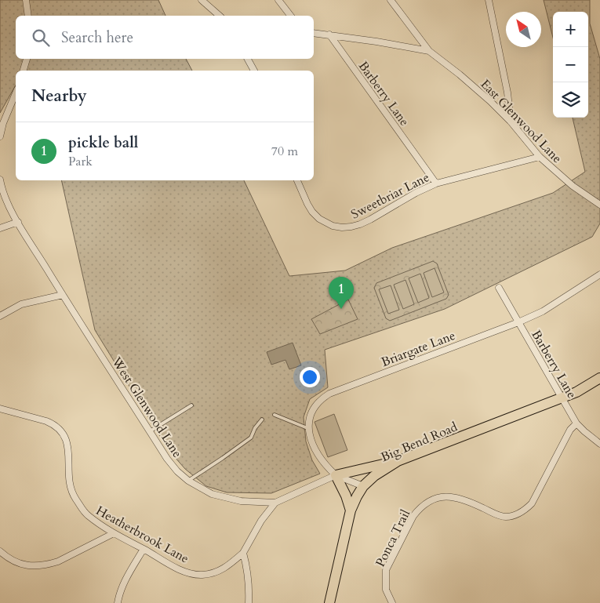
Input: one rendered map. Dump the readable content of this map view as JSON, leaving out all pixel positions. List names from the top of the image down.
{
  "streets": {
    "main road": ["Big Bend Road"],
    "street": [
      "Barberry Lane",
      "East Glenwood Lane",
      "Sweetbriar Lane",
      "Briargate Lane",
      "West Glenwood Lane",
      "Heatherbrook Lane",
      "Ponca Trail"
    ]
  },
  "crossings": [
    ["Barberry Lane", "East Glenwood Lane"],
    ["Barberry Lane", "Sweetbriar Lane"],
    ["Barberry Lane", "Briargate Lane"],
    ["Barberry Lane", "Big Bend Road"],
    ["Barberry Lane", "Ponca Trail"],
    ["East Glenwood Lane", "Sweetbriar Lane"]
  ],
  "north": "top left",
  "page": {
    "map_buttons": ["+", "−"],
    "search": "Search here",
    "heading": "Nearby",
    "list": [
      {
        "mark": "1",
        "name": "pickle ball",
        "note": "Park",
        "value": "70 m"
      }
    ],
    "pins": "1"
  }
}
